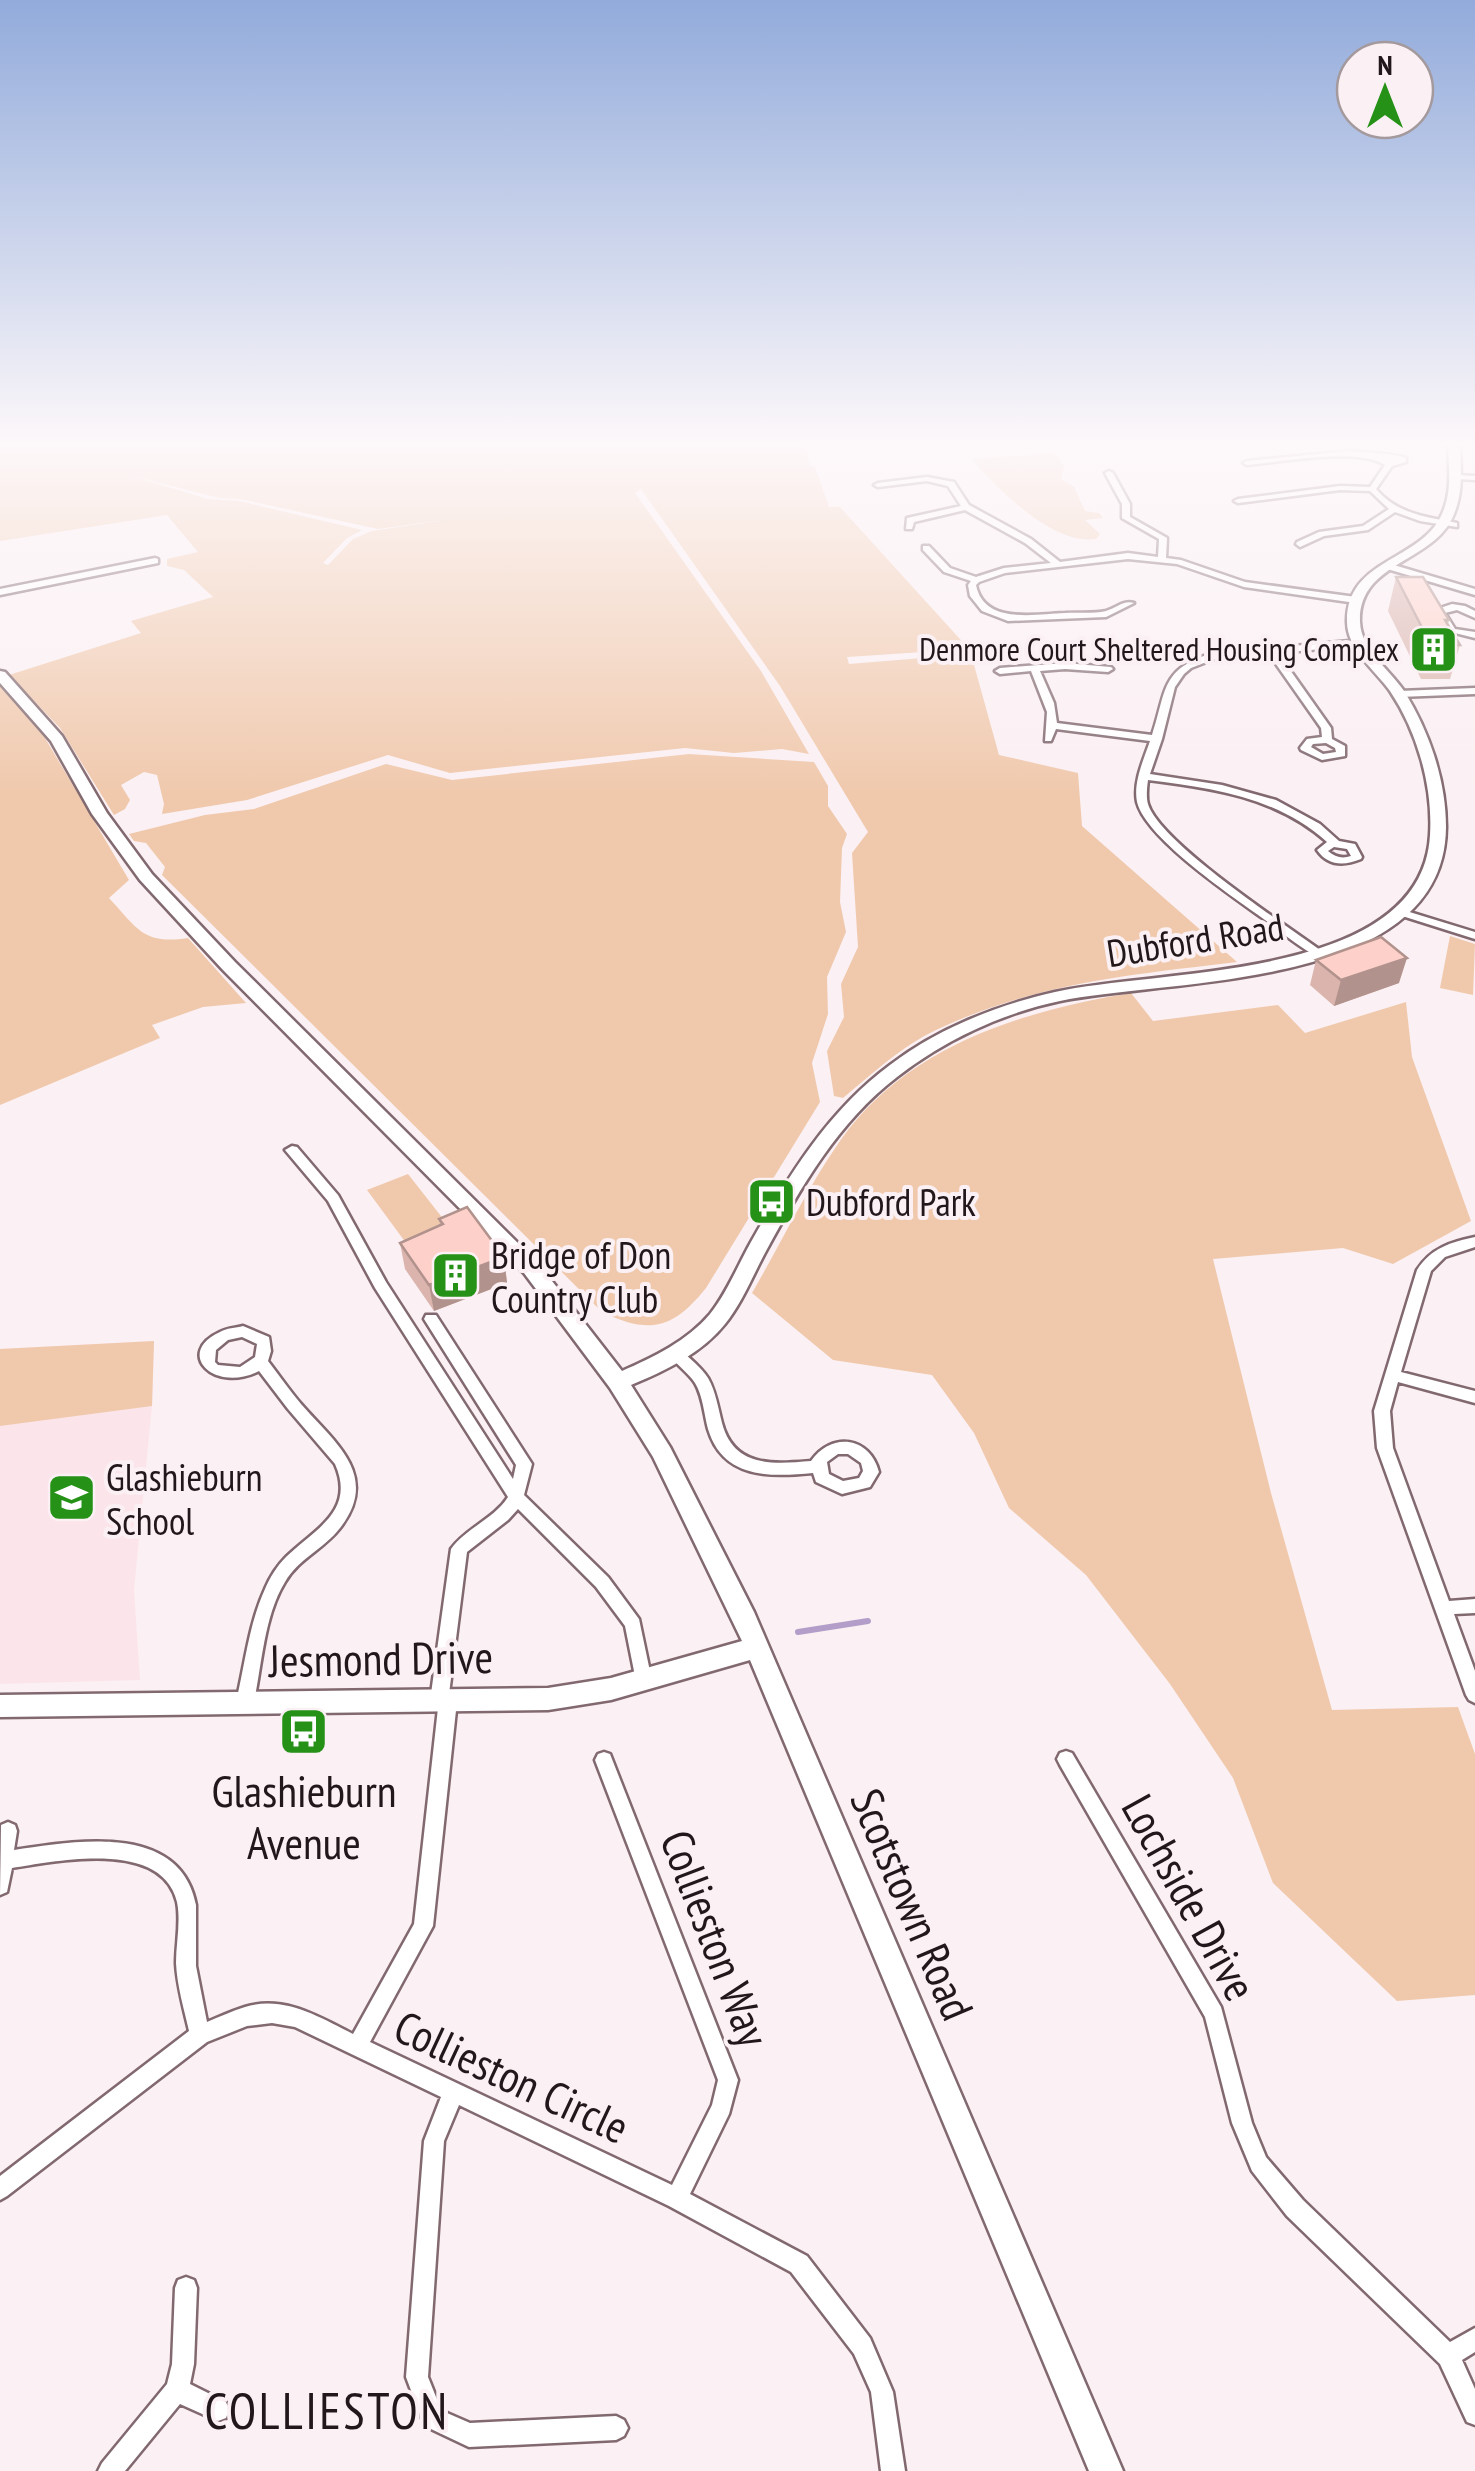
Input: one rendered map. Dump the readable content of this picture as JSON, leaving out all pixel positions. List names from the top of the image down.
{
  "streets": {
    "street": [
      "Dubford Road",
      "Jesmond Drive",
      "Lochside Drive",
      "Scotstown Road",
      "Collieston Way",
      "Collieston Circle"
    ]
  },
  "crossings": [
    ["Dubford Road", "Scotstown Road"],
    ["Jesmond Drive", "Scotstown Road"],
    ["Collieston Way", "Collieston Circle"]
  ],
  "districts": ["COLLIESTON"],
  "places": {
    "building": ["Denmore Court Sheltered Housing Complex", "Bridge of Don Country Club"],
    "bus stop": ["Dubford Park", "Glashieburn Avenue"],
    "school or university": ["Glashieburn School"]
  },
  "north": "top"
}
